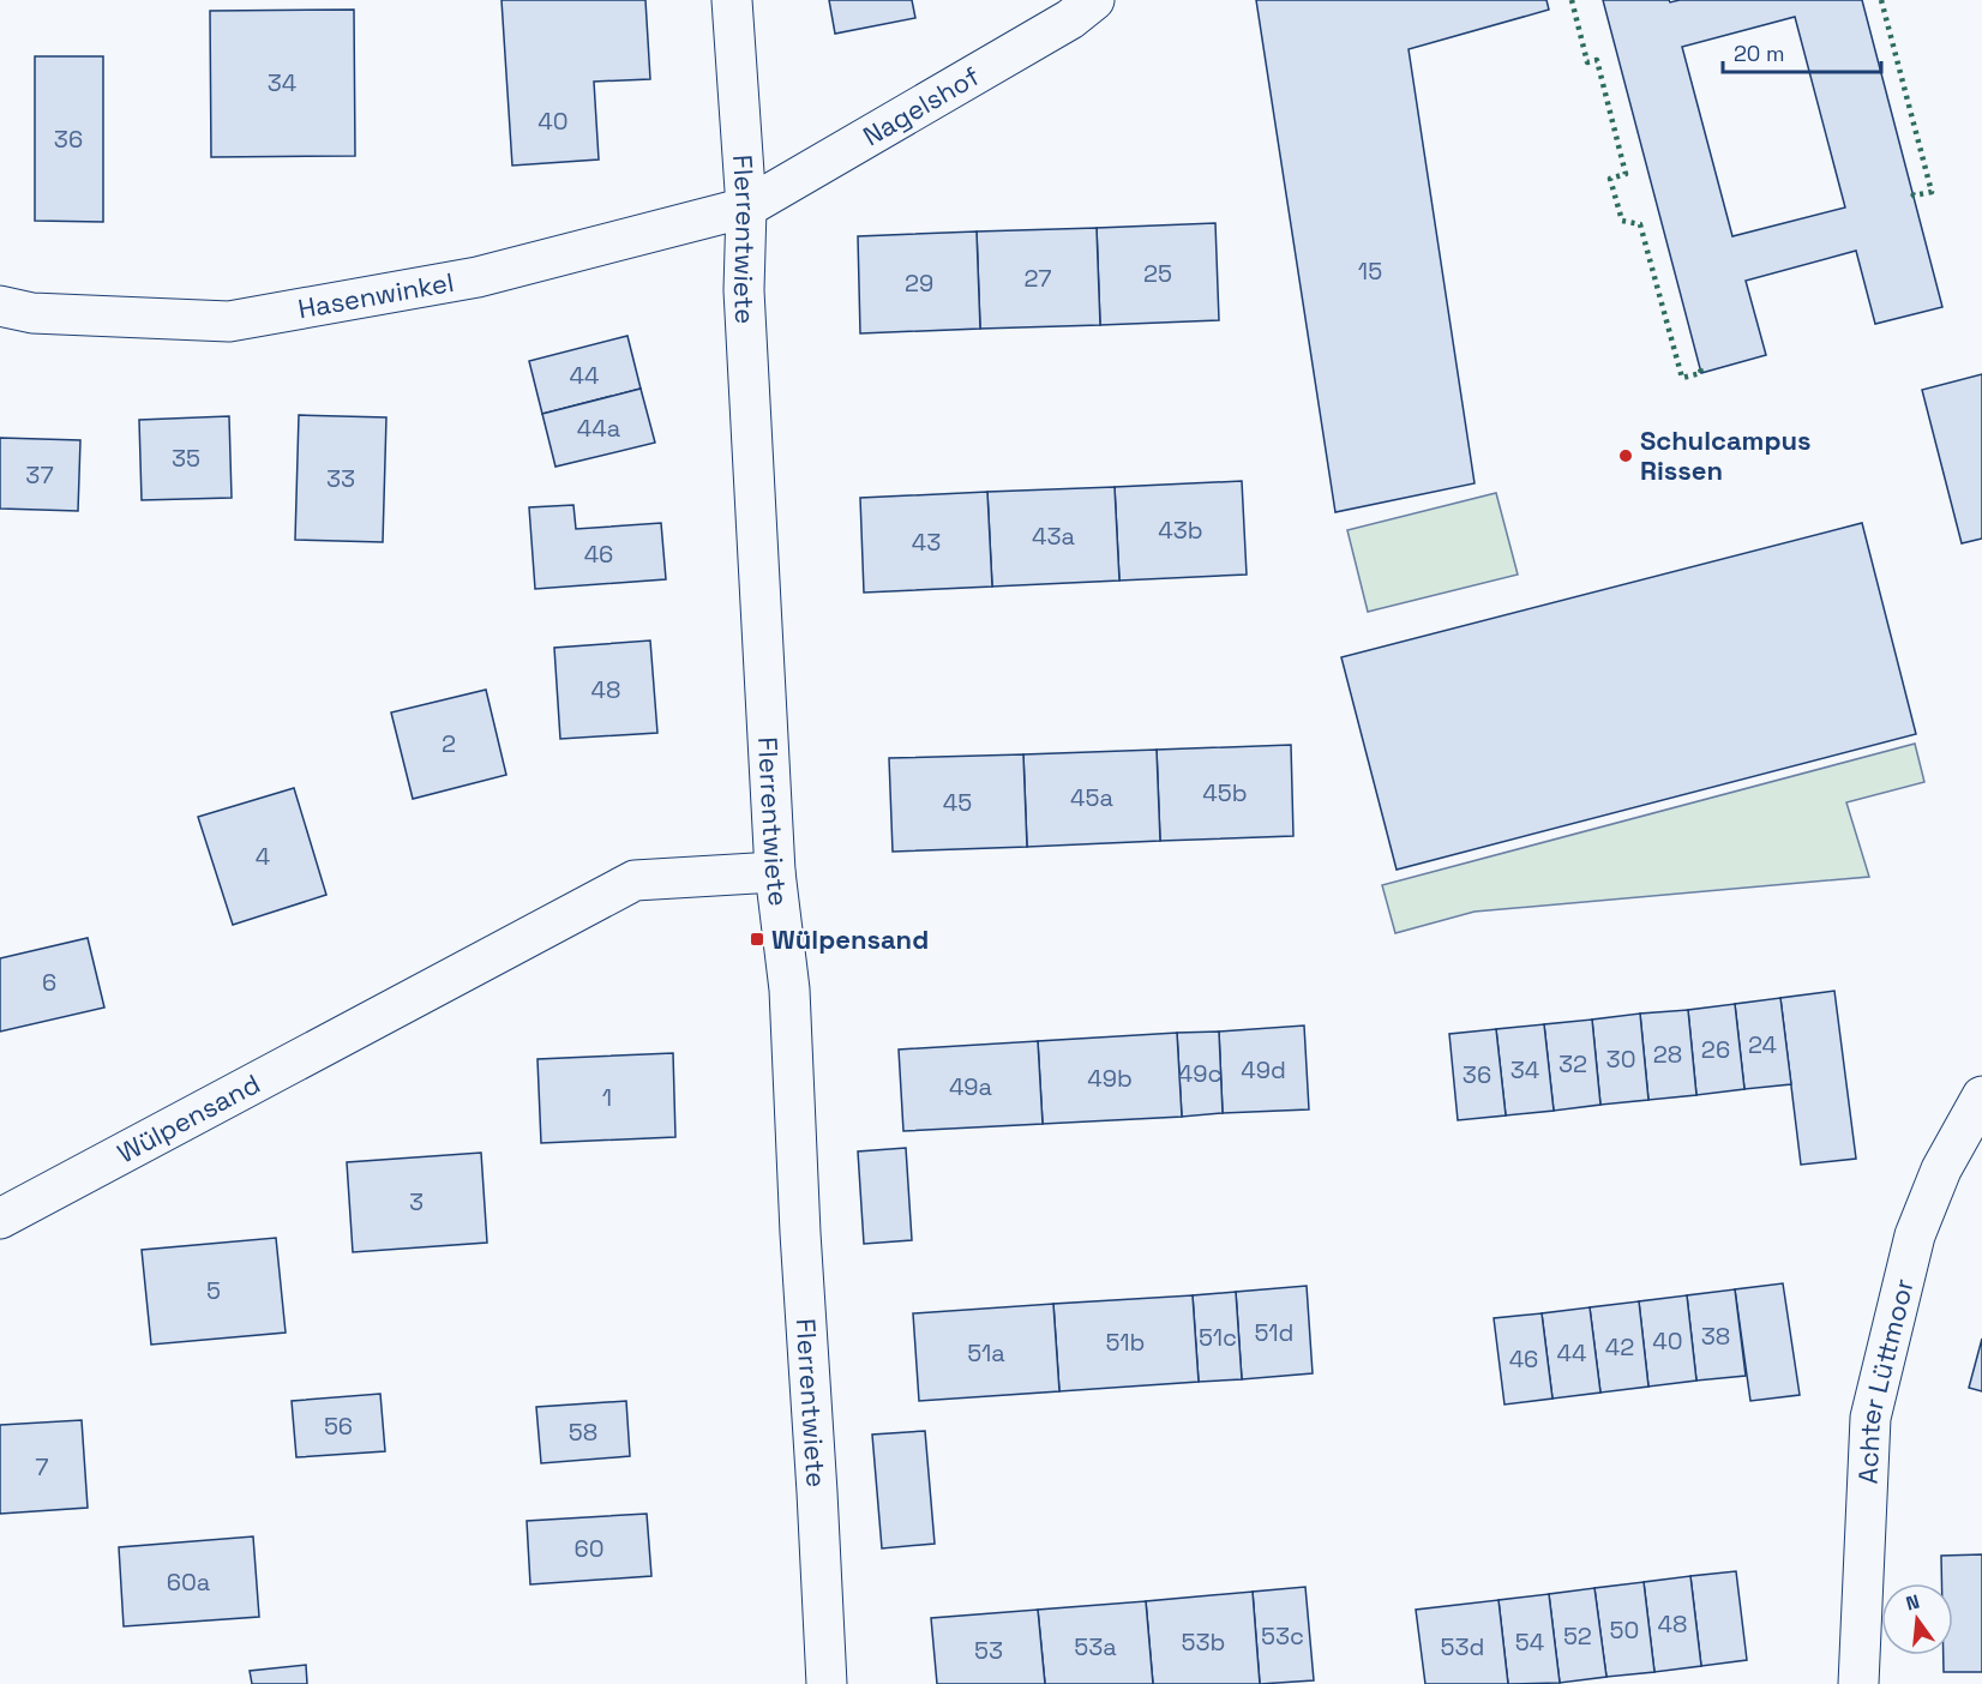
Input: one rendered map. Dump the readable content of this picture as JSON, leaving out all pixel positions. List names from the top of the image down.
{
  "streets": {
    "street": [
      "Nagelshof",
      "Flerrentwiete",
      "Hasenwinkel",
      "Wülpensand",
      "Achter Lüttmoor"
    ]
  },
  "crossings": [
    ["Nagelshof", "Flerrentwiete"],
    ["Nagelshof", "Hasenwinkel"],
    ["Flerrentwiete", "Hasenwinkel"],
    ["Flerrentwiete", "Wülpensand"]
  ],
  "places": {
    "other": ["Schulcampus Rissen"],
    "transit": ["Wülpensand"]
  },
  "house_numbers": [
    "34",
    "40",
    "36",
    "15",
    "25",
    "27",
    "29",
    "44",
    "44a",
    "35",
    "37",
    "33",
    "43b",
    "43a",
    "43",
    "46",
    "48",
    "2",
    "45b",
    "45a",
    "45",
    "4",
    "6",
    "24",
    "26",
    "28",
    "30",
    "32",
    "49d",
    "34",
    "49c",
    "36",
    "49b",
    "49a",
    "1",
    "3",
    "5",
    "51d",
    "38",
    "51c",
    "40",
    "51b",
    "42",
    "51a",
    "44",
    "46",
    "56",
    "58",
    "7",
    "60",
    "60a",
    "48",
    "50",
    "53c",
    "52",
    "53b",
    "54",
    "53a",
    "53d",
    "53"
  ],
  "scale_bar": "20 m",
  "north": "top"
}
